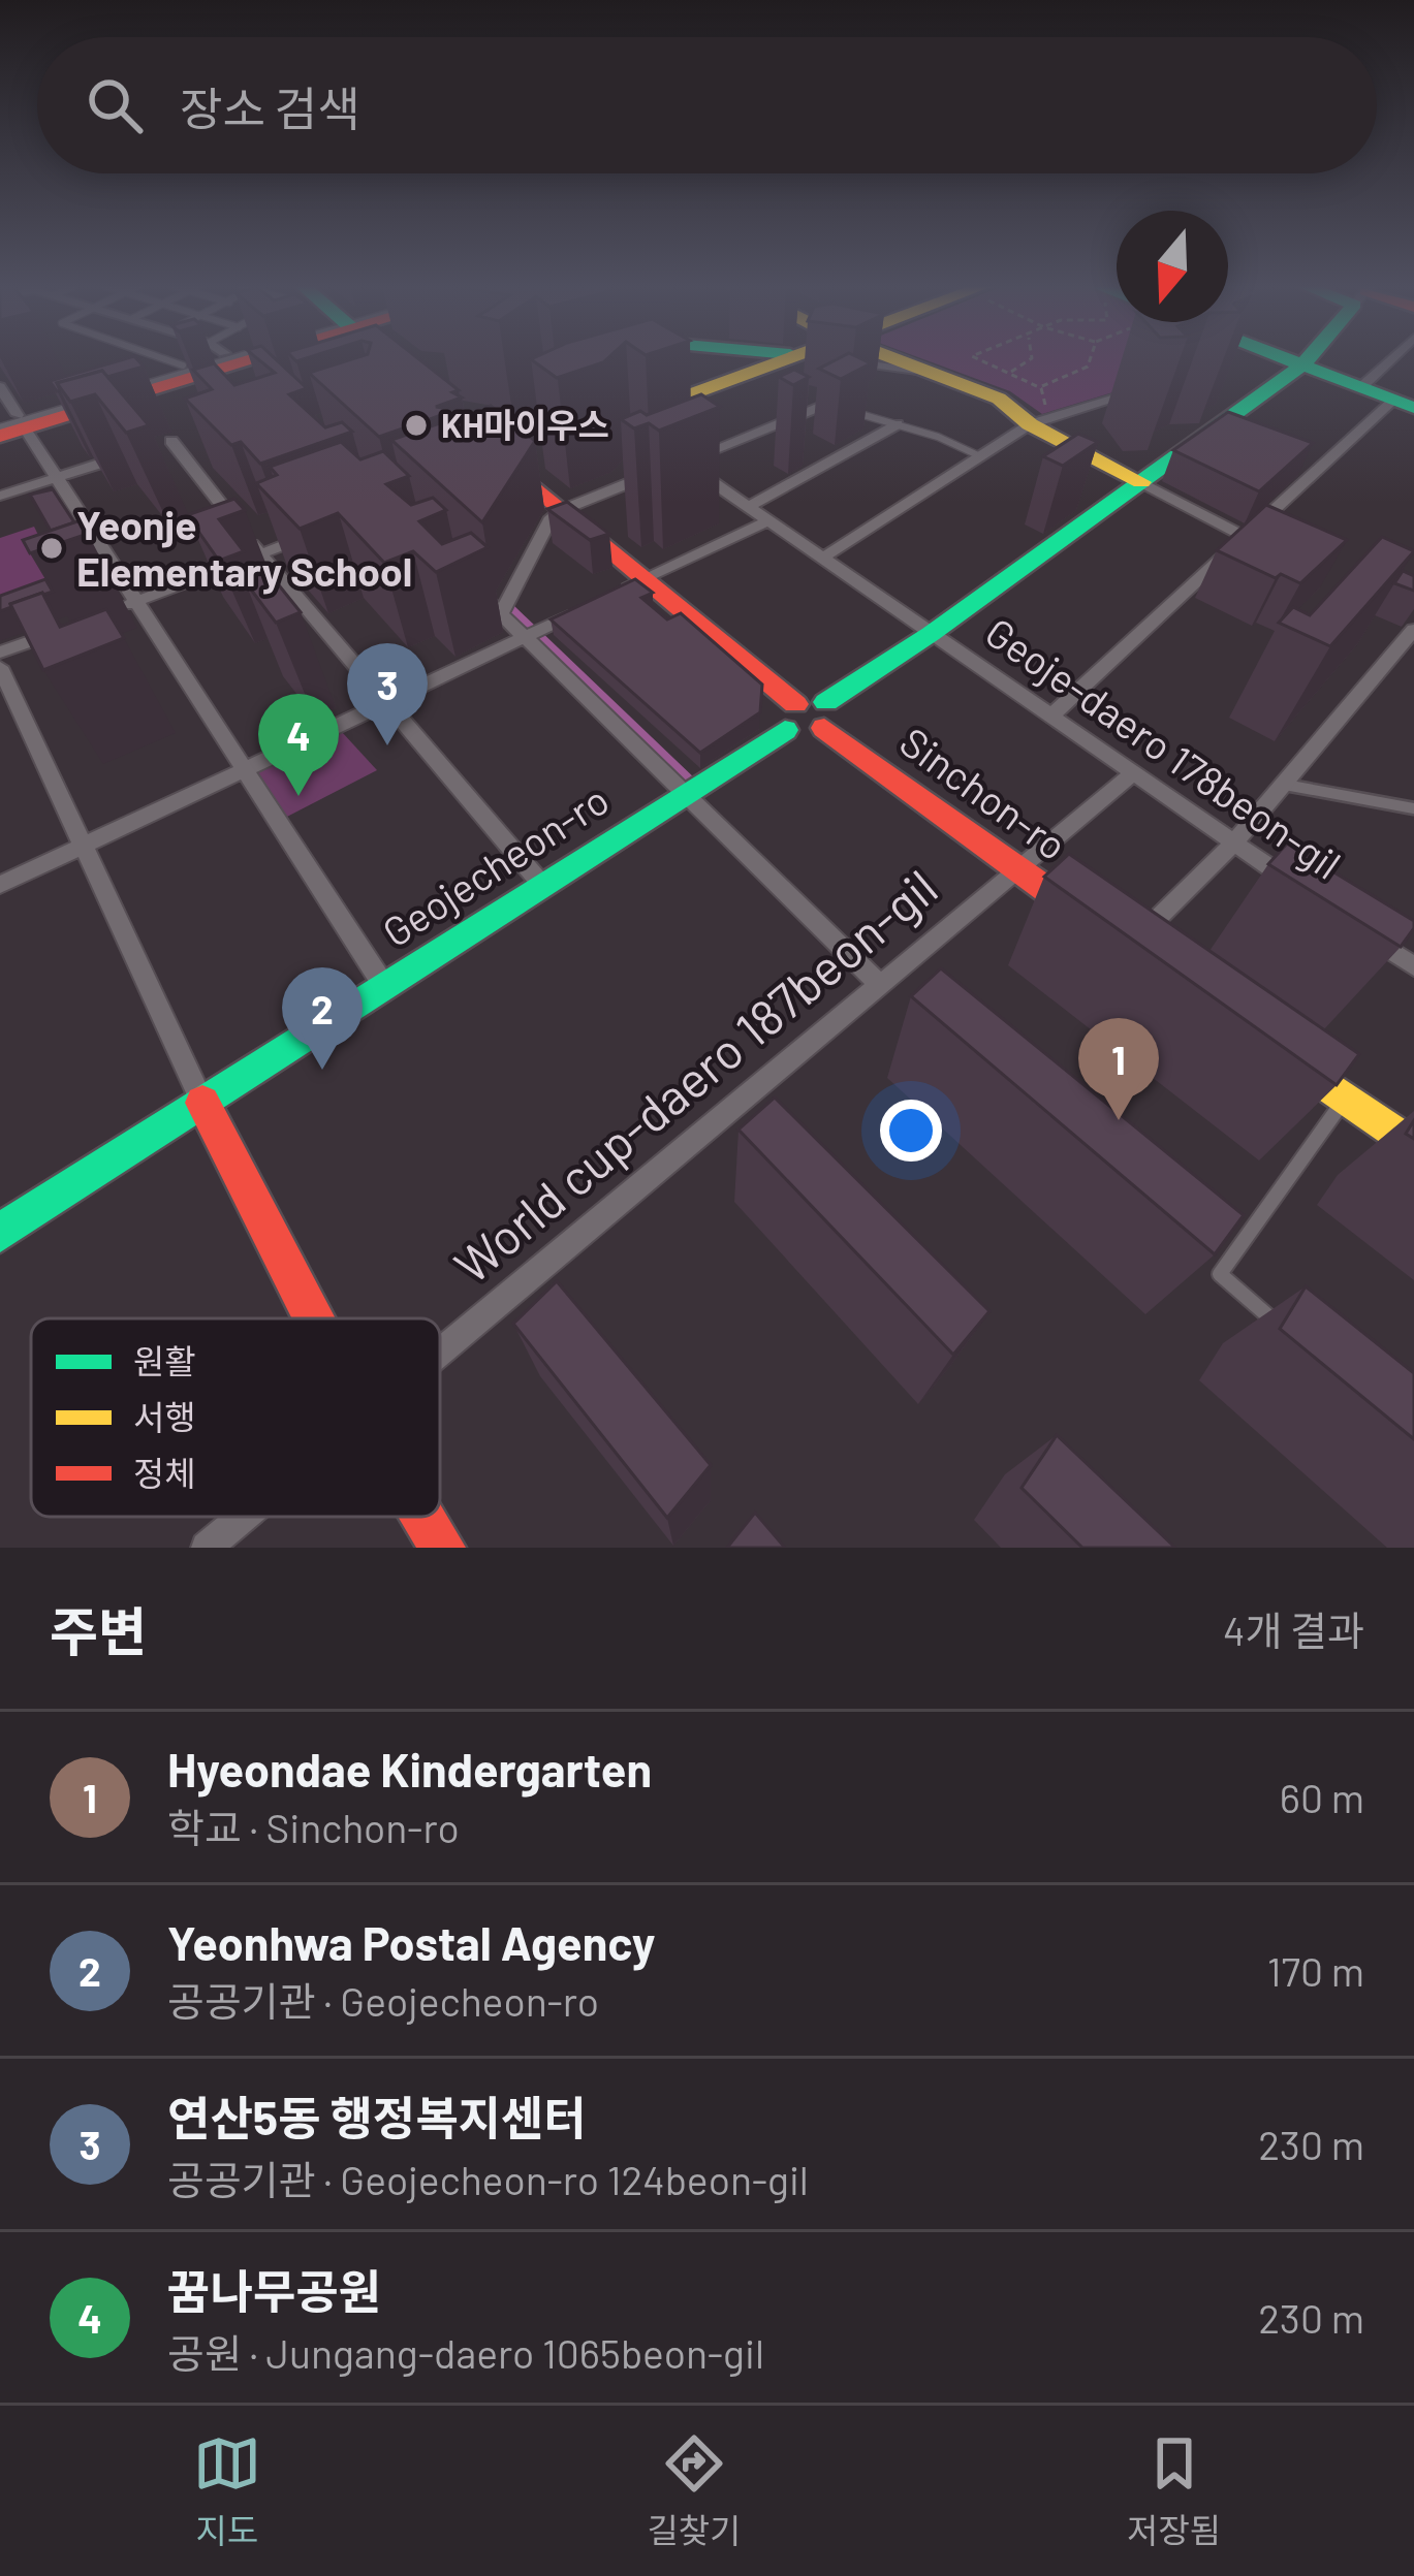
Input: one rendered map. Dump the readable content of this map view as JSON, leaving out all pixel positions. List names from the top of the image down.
{
  "streets": {
    "main road": ["Sinchon-ro", "Geojecheon-ro"],
    "street": ["Geoje-daero 178beon-gil", "World cup-daero 187beon-gil"]
  },
  "crossings": [
    ["Geoje-daero 178beon-gil", "World cup-daero 187beon-gil"],
    ["Sinchon-ro", "World cup-daero 187beon-gil"]
  ],
  "places": ["KH마이우스", "Yeonje Elementary School"],
  "legend": ["원활", "서행", "정체"],
  "north": "bottom",
  "page": {
    "search": "장소 검색",
    "pins": [
      "3",
      "4",
      "2",
      "1"
    ],
    "heading": ["주변", "4개 결과"],
    "list": [
      {
        "mark": "1",
        "name": "Hyeondae Kindergarten",
        "note": "학교 · Sinchon-ro",
        "value": "60 m"
      },
      {
        "mark": "2",
        "name": "Yeonhwa Postal Agency",
        "note": "공공기관 · Geojecheon-ro",
        "value": "170 m"
      },
      {
        "mark": "3",
        "name": "연산5동 행정복지센터",
        "note": "공공기관 · Geojecheon-ro 124beon-gil",
        "value": "230 m"
      },
      {
        "mark": "4",
        "name": "꿈나무공원",
        "note": "공원 · Jungang-daero 1065beon-gil",
        "value": "230 m"
      }
    ],
    "nav": ["지도", "길찾기", "저장됨"]
  }
}
